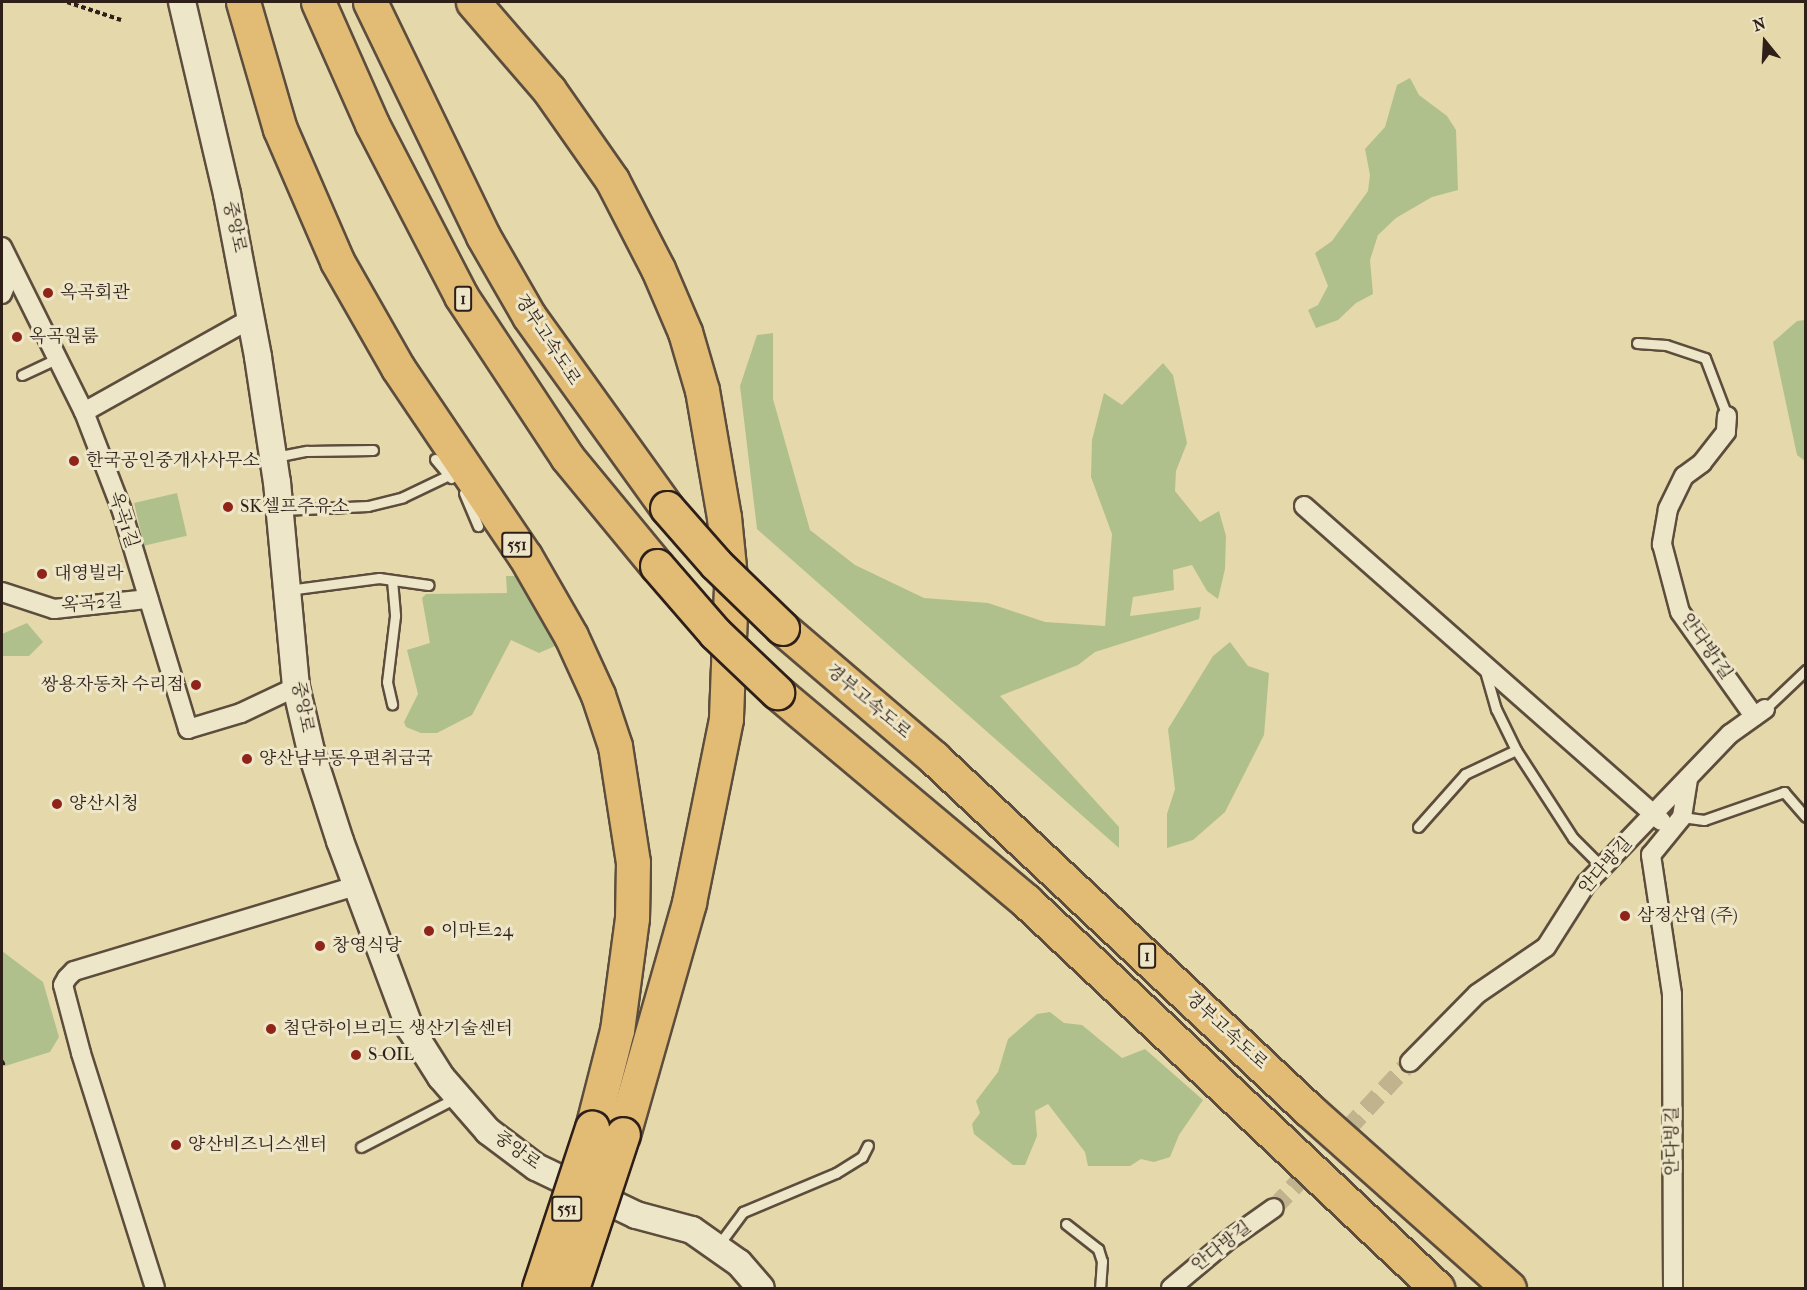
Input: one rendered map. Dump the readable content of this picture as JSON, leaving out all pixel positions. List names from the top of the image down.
{
  "streets": {
    "highway": ["1", "경부고속도로", "551"],
    "main road": ["중앙로"],
    "street": [
      "옥곡1길",
      "옥곡2길",
      "안다방1길",
      "안다방길",
      "안다빙길"
    ]
  },
  "crossings": [
    ["중앙로", "옥곡1길"],
    ["옥곡1길", "옥곡2길"],
    ["안다방1길", "안다방길"]
  ],
  "places": [
    "옥곡회관",
    "옥곡원룸",
    "한국공인중개사사무소",
    "SK셀프주유소",
    "대영빌라",
    "쌍용자동차 수리점",
    "양산남부동우편취급국",
    "양산시청",
    "삼정산업 (주)",
    "이마트24",
    "창영식당",
    "첨단하이브리드 생산기술센터",
    "S-OIL",
    "양산비즈니스센터"
  ],
  "north": "top"
}
